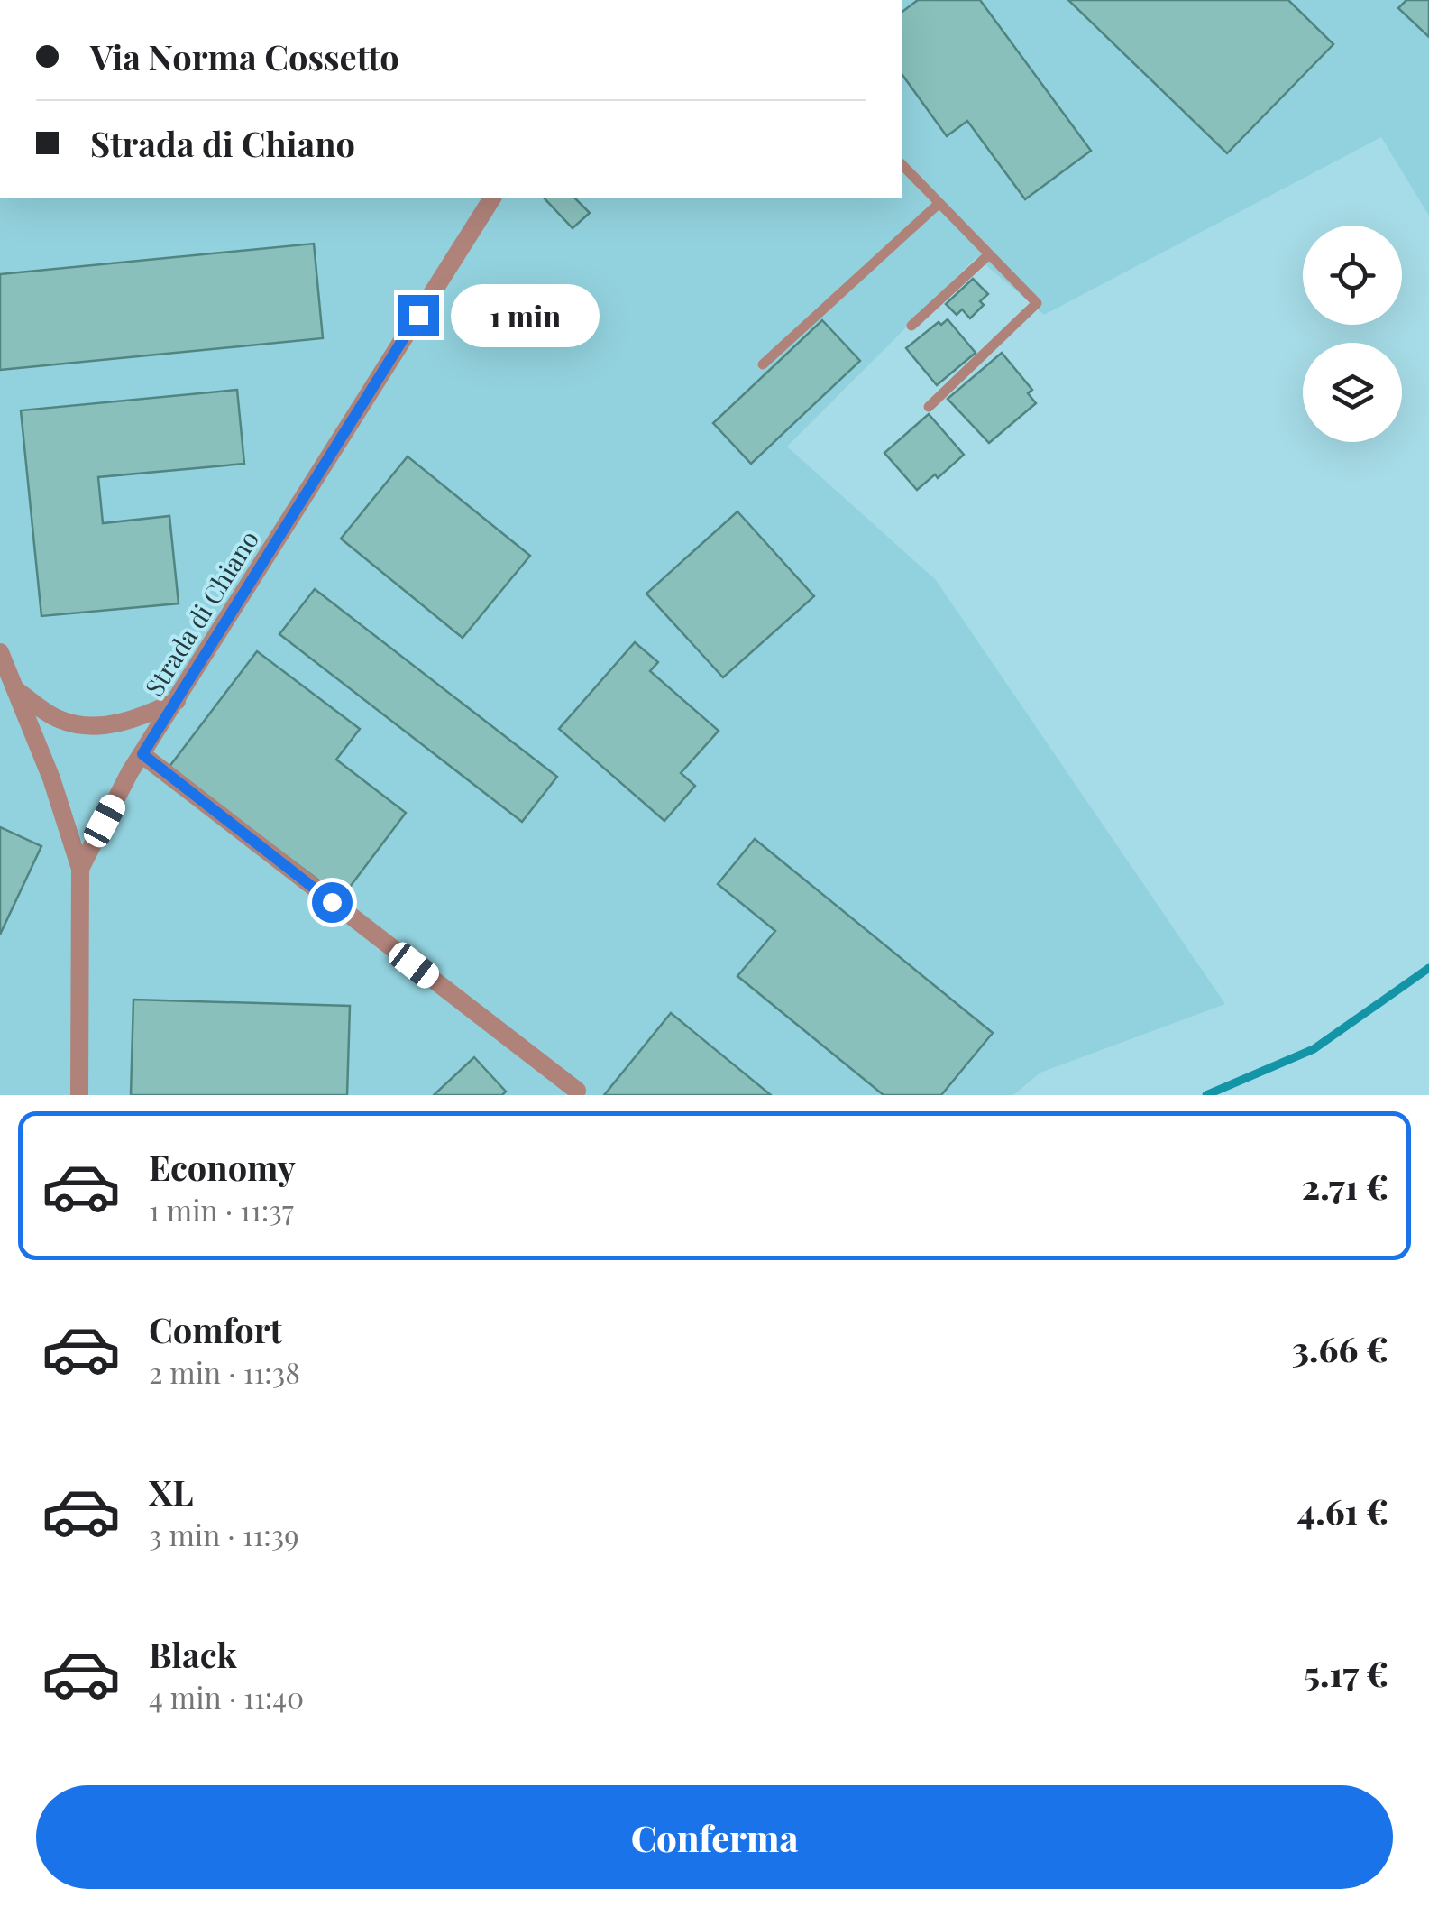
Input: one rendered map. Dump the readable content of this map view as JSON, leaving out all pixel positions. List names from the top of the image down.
{
  "streets": {
    "street": ["Strada di Chiano"]
  },
  "page": {
    "banner": ["Via Norma Cossetto", "Strada di Chiano"],
    "bubble": "1 min",
    "list": [
      {
        "name": "Economy",
        "note": "1 min · 11:37",
        "value": "2.71 €"
      },
      {
        "name": "Comfort",
        "note": "2 min · 11:38",
        "value": "3.66 €"
      },
      {
        "name": "XL",
        "note": "3 min · 11:39",
        "value": "4.61 €"
      },
      {
        "name": "Black",
        "note": "4 min · 11:40",
        "value": "5.17 €"
      }
    ],
    "buttons": "Conferma"
  }
}
